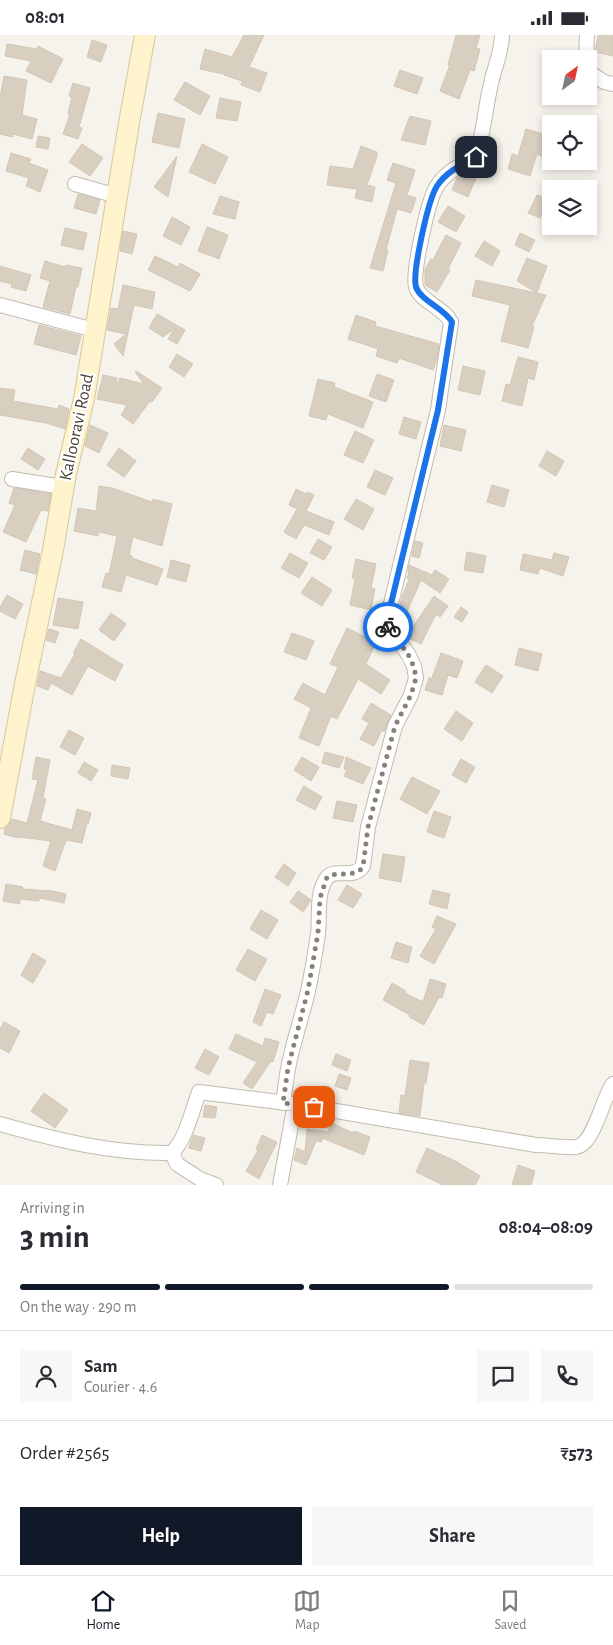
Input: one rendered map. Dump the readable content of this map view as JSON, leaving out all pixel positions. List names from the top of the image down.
{
  "streets": {
    "main road": ["Kallooravi Road"]
  },
  "north": "top right",
  "page": {
    "status": "08:01",
    "heading": ["3 min", "Arriving in", "08:04–08:09"],
    "panel": [
      "Sam",
      "Courier · 4.6",
      "Order #2565",
      "₹573"
    ],
    "bar": "On the way · 290 m",
    "buttons": ["Help", "Share"],
    "tabs": ["Home", "Map", "Saved"]
  }
}
